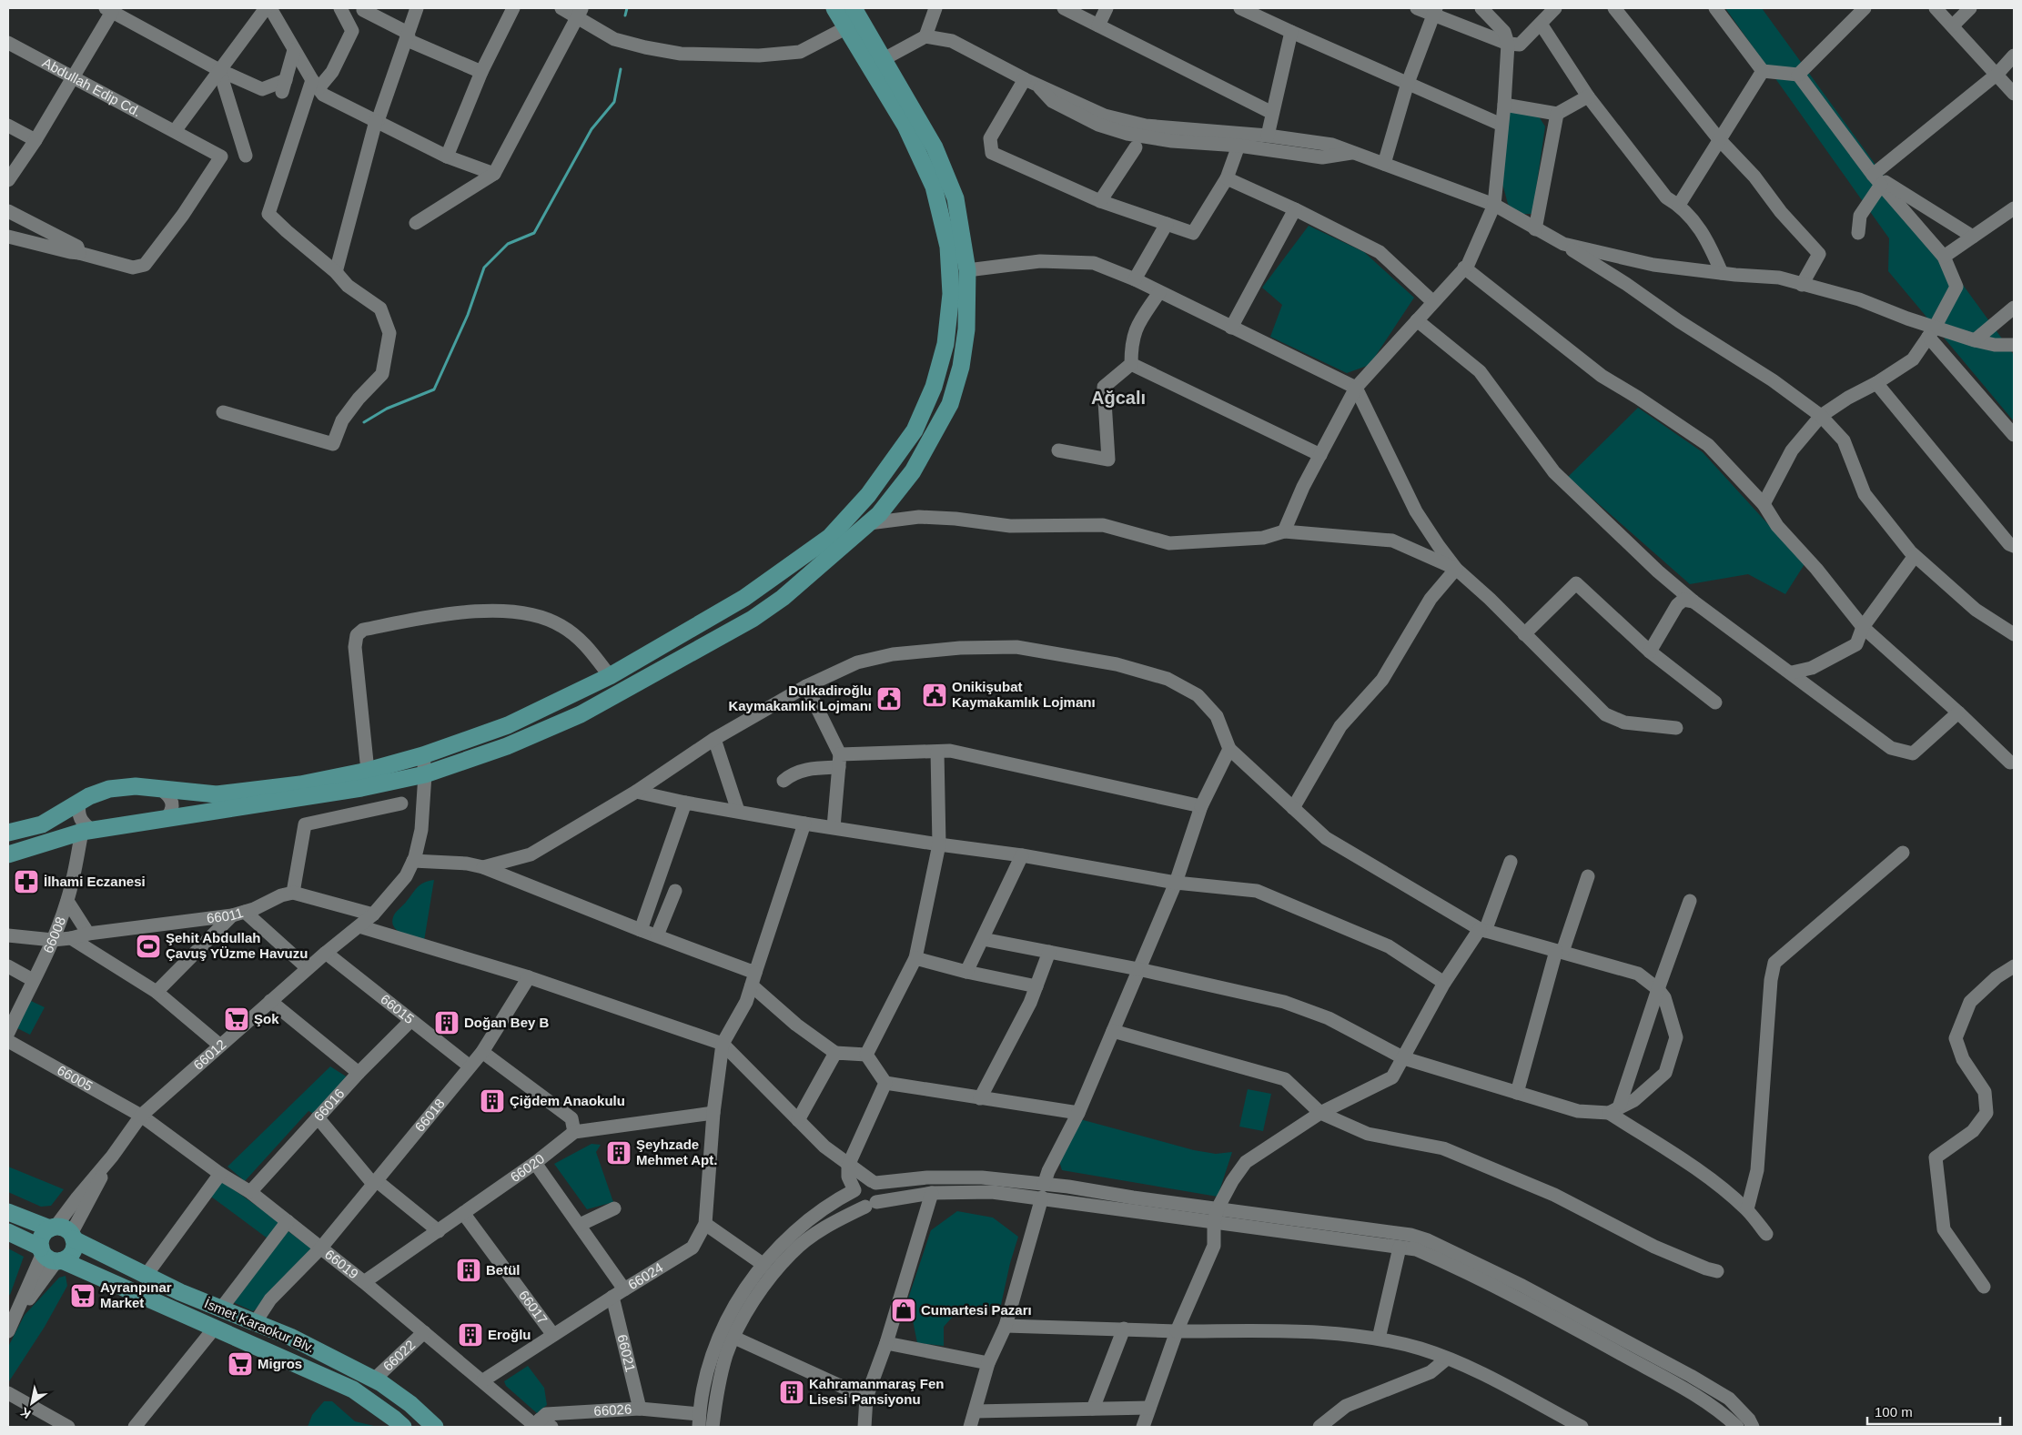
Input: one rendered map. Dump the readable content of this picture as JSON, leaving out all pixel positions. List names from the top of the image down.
{
  "streets": {
    "main road": ["İsmet Karaokur Blv."],
    "street": [
      "Abdullah Edip Cd.",
      "66011",
      "66008",
      "66015",
      "66012",
      "66005",
      "66016",
      "66018",
      "66020",
      "66019",
      "66024",
      "66017",
      "66021",
      "66022",
      "66026"
    ]
  },
  "crossings": [
    ["66011", "66008"],
    ["66015", "66012"],
    ["66015", "66016"],
    ["66015", "66018"],
    ["66012", "66005"],
    ["66012", "66019"],
    ["66012", "İsmet Karaokur Blv."],
    ["66005", "66019"],
    ["66016", "66019"],
    ["66018", "66019"],
    ["66018", "İsmet Karaokur Blv."],
    ["66020", "66019"],
    ["66020", "66017"],
    ["66019", "66024"],
    ["66019", "66022"],
    ["66019", "66026"],
    ["66024", "66017"],
    ["66024", "66021"],
    ["İsmet Karaokur Blv.", "66022"],
    ["66021", "66026"]
  ],
  "districts": ["Ağcalı"],
  "places": {
    "public building": ["Onikişubat Kaymakamlık Lojmanı", "Dulkadiroğlu Kaymakamlık Lojmanı"],
    "pharmacy": ["İlhami Eczanesi"],
    "sports": ["Şehit Abdullah Çavuş YÜzme Havuzu"],
    "supermarket": ["Şok", "Ayranpınar Market", "Migros"],
    "building": [
      "Doğan Bey B",
      "Çiğdem Anaokulu",
      "Şeyhzade Mehmet Apt.",
      "Betül",
      "Eroğlu",
      "Kahramanmaraş Fen Lisesi Pansiyonu"
    ],
    "shop": ["Cumartesi Pazarı"]
  },
  "scale_bar": "100 m",
  "north": "bottom left"
}
